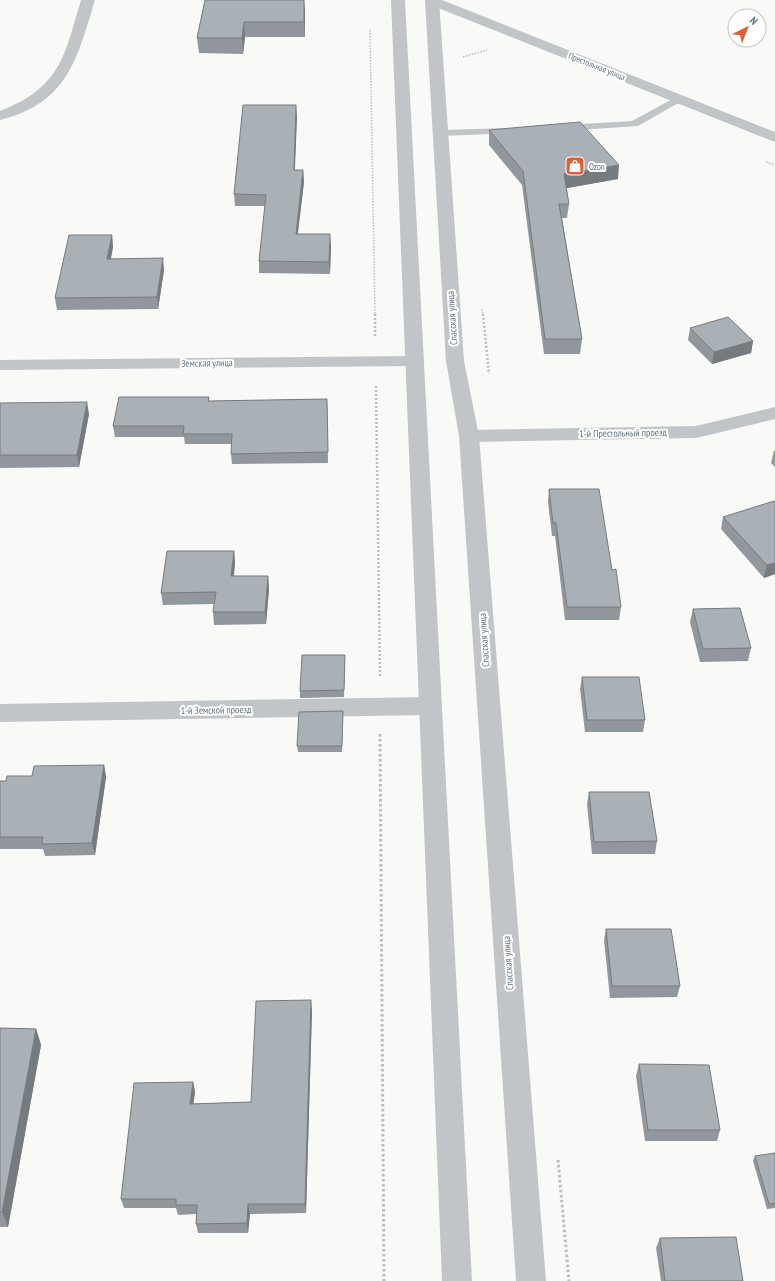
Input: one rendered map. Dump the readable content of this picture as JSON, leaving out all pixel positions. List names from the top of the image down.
{
  "streets": {
    "street": [
      "Престольная улица",
      "Спасская улица",
      "Земская улица",
      "1-й Престольный проезд",
      "1-й Земской проезд"
    ]
  },
  "crossings": [
    ["Престольная улица", "Спасская улица"],
    ["Спасская улица", "1-й Престольный проезд"]
  ],
  "places": {
    "shop": ["Ozon"]
  },
  "north": "top right"
}
